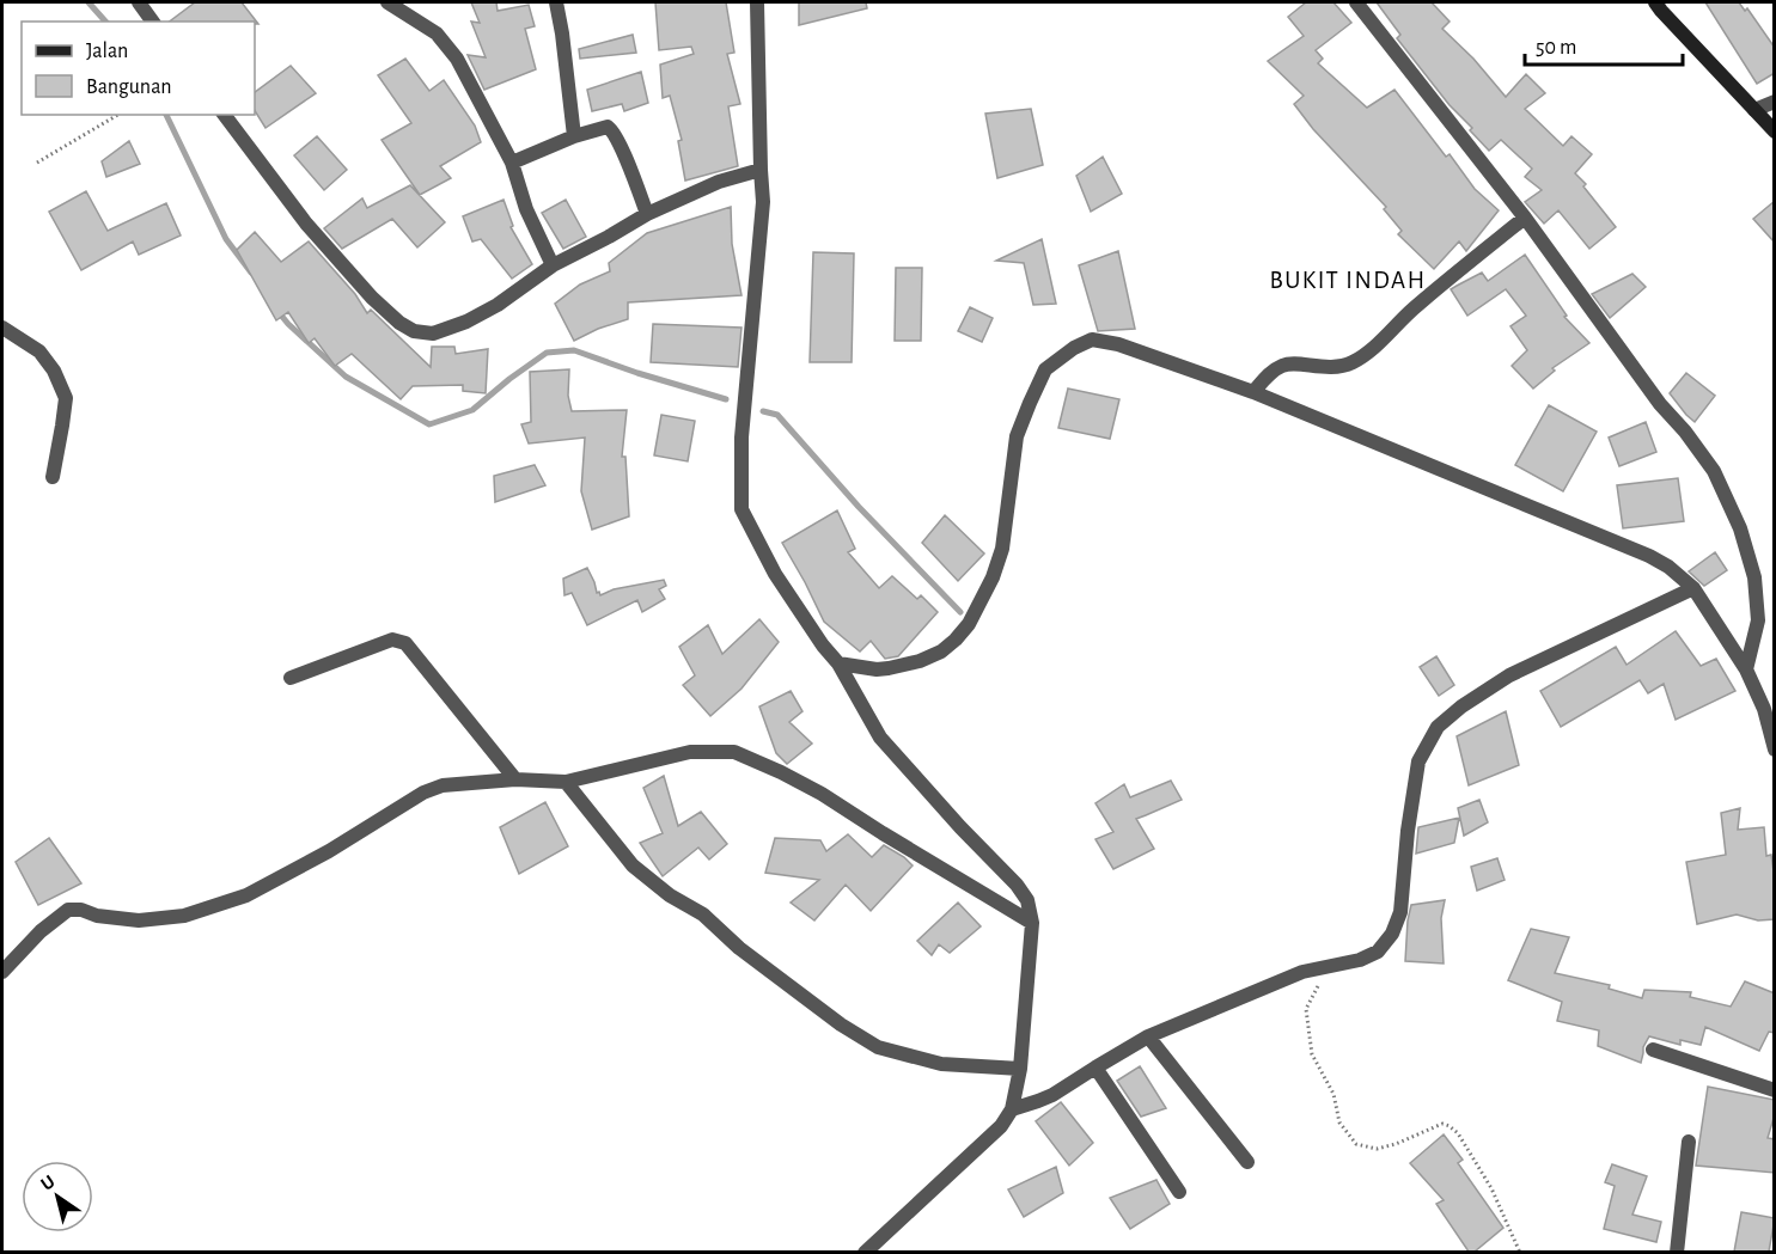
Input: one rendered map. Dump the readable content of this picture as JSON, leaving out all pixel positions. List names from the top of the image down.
{
  "districts": ["BUKIT INDAH"],
  "legend": ["Jalan", "Bangunan"],
  "scale_bar": "50 m",
  "north": "top left"
}
